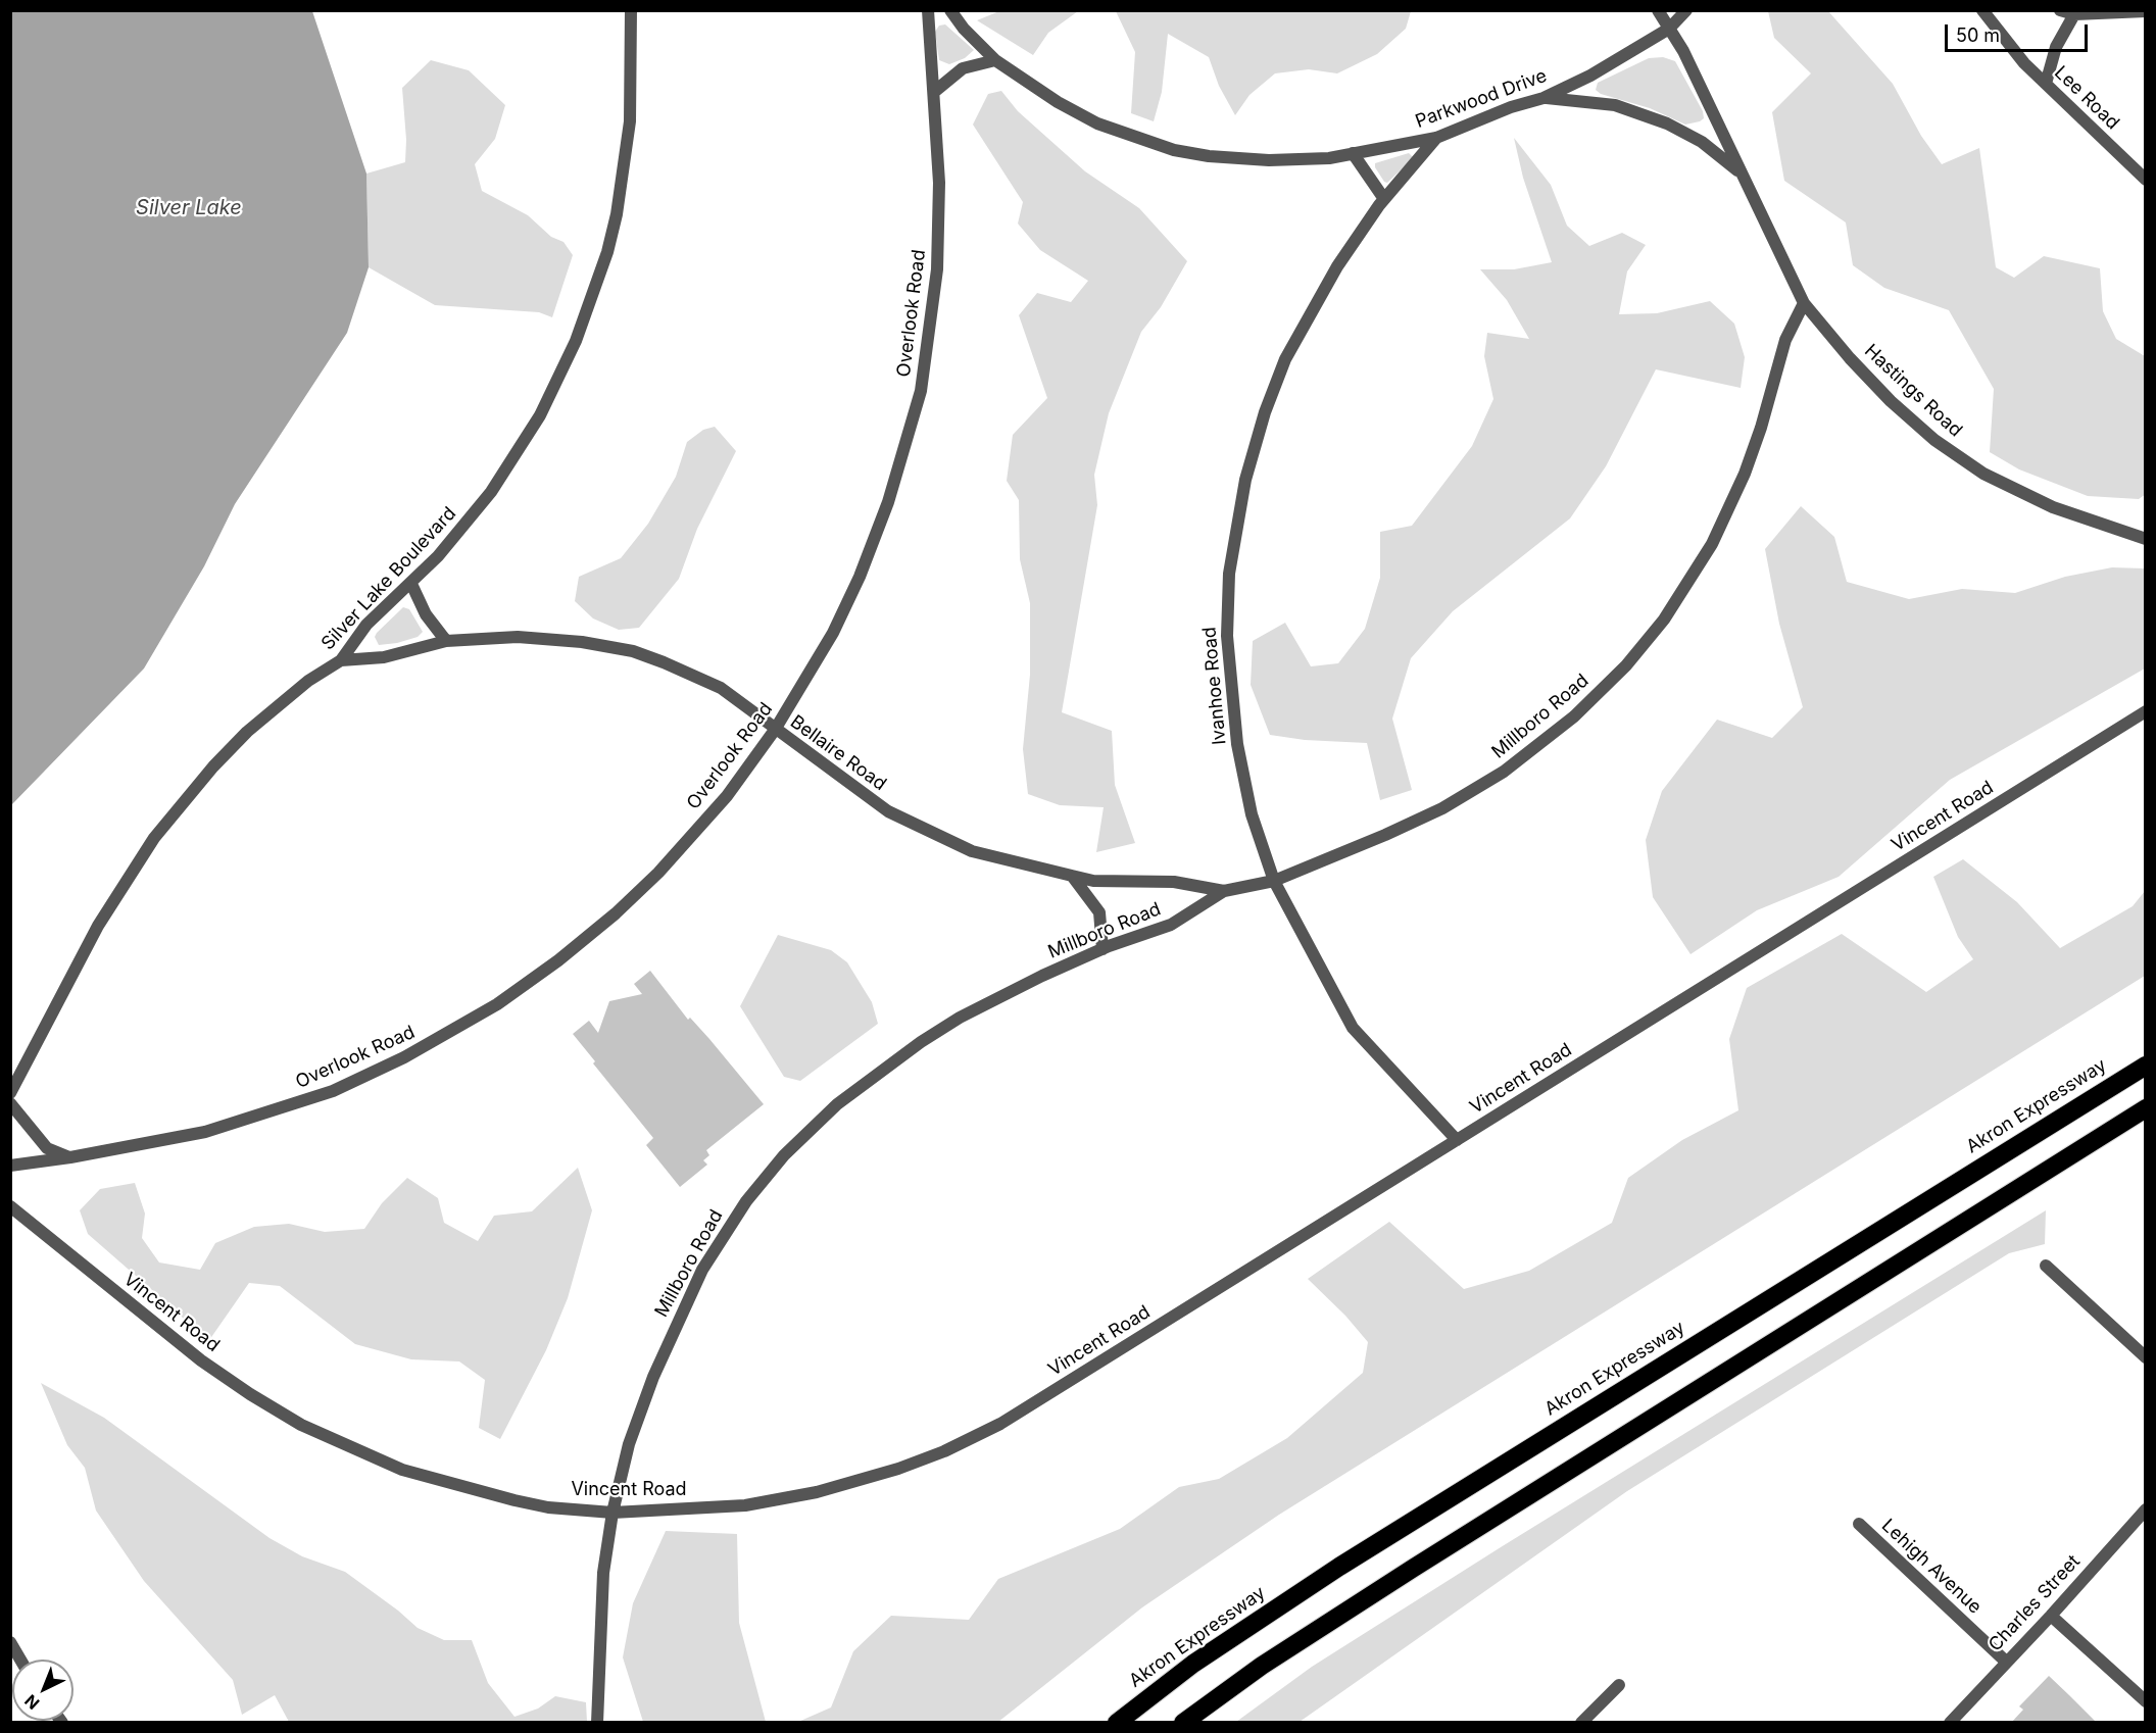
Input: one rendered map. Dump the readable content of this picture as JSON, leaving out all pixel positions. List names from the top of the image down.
{
  "streets": {
    "highway": ["Akron Expressway"],
    "street": [
      "Lee Road",
      "Parkwood Drive",
      "Overlook Road",
      "Hastings Road",
      "Silver Lake Boulevard",
      "Ivanhoe Road",
      "Millboro Road",
      "Bellaire Road",
      "Vincent Road",
      "Lehigh Avenue",
      "Charles Street"
    ]
  },
  "crossings": [
    ["Parkwood Drive", "Hastings Road"],
    ["Parkwood Drive", "Ivanhoe Road"],
    ["Overlook Road", "Bellaire Road"],
    ["Hastings Road", "Millboro Road"],
    ["Silver Lake Boulevard", "Bellaire Road"],
    ["Ivanhoe Road", "Millboro Road"],
    ["Ivanhoe Road", "Vincent Road"],
    ["Millboro Road", "Bellaire Road"],
    ["Millboro Road", "Vincent Road"],
    ["Lehigh Avenue", "Charles Street"]
  ],
  "water": ["Silver Lake"],
  "scale_bar": "50 m",
  "north": "bottom left"
}
